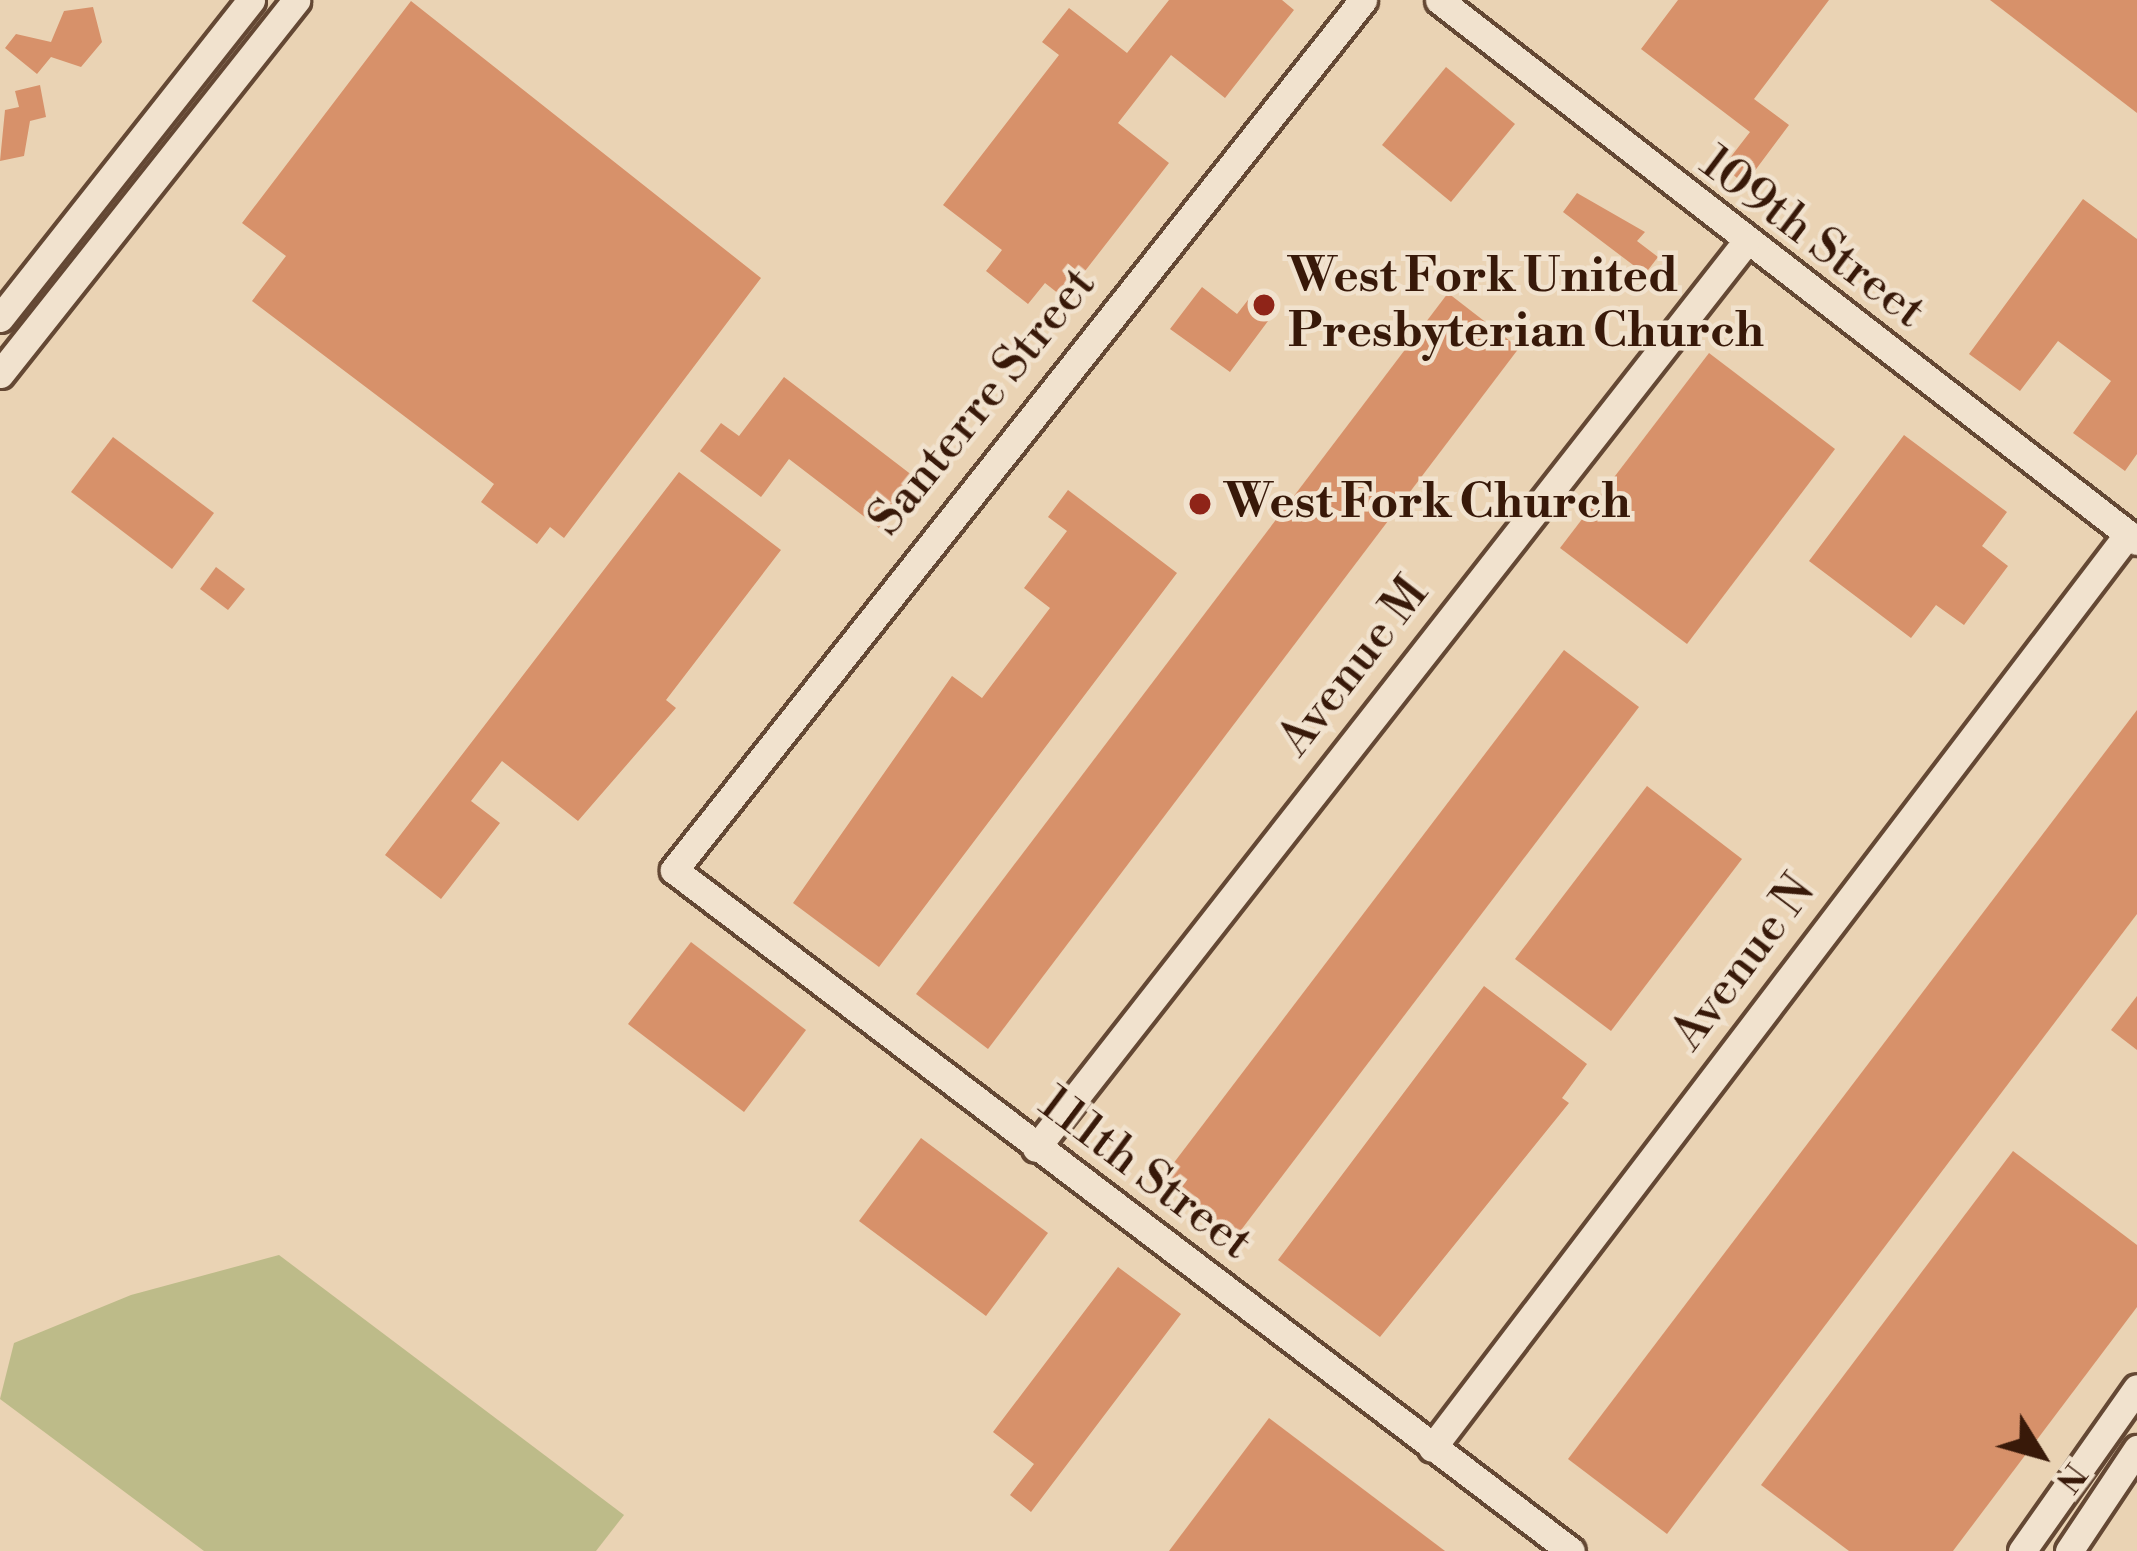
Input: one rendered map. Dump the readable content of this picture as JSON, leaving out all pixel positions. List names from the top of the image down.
{
  "streets": {
    "street": [
      "109th Street",
      "Santerre Street",
      "Avenue M",
      "Avenue N",
      "111th Street"
    ]
  },
  "crossings": [
    ["109th Street", "Avenue M"],
    ["109th Street", "Avenue N"],
    ["Santerre Street", "111th Street"],
    ["Avenue M", "111th Street"],
    ["Avenue N", "111th Street"]
  ],
  "places": ["West Fork United Presbyterian Church", "West Fork Church"],
  "north": "bottom right"
}
